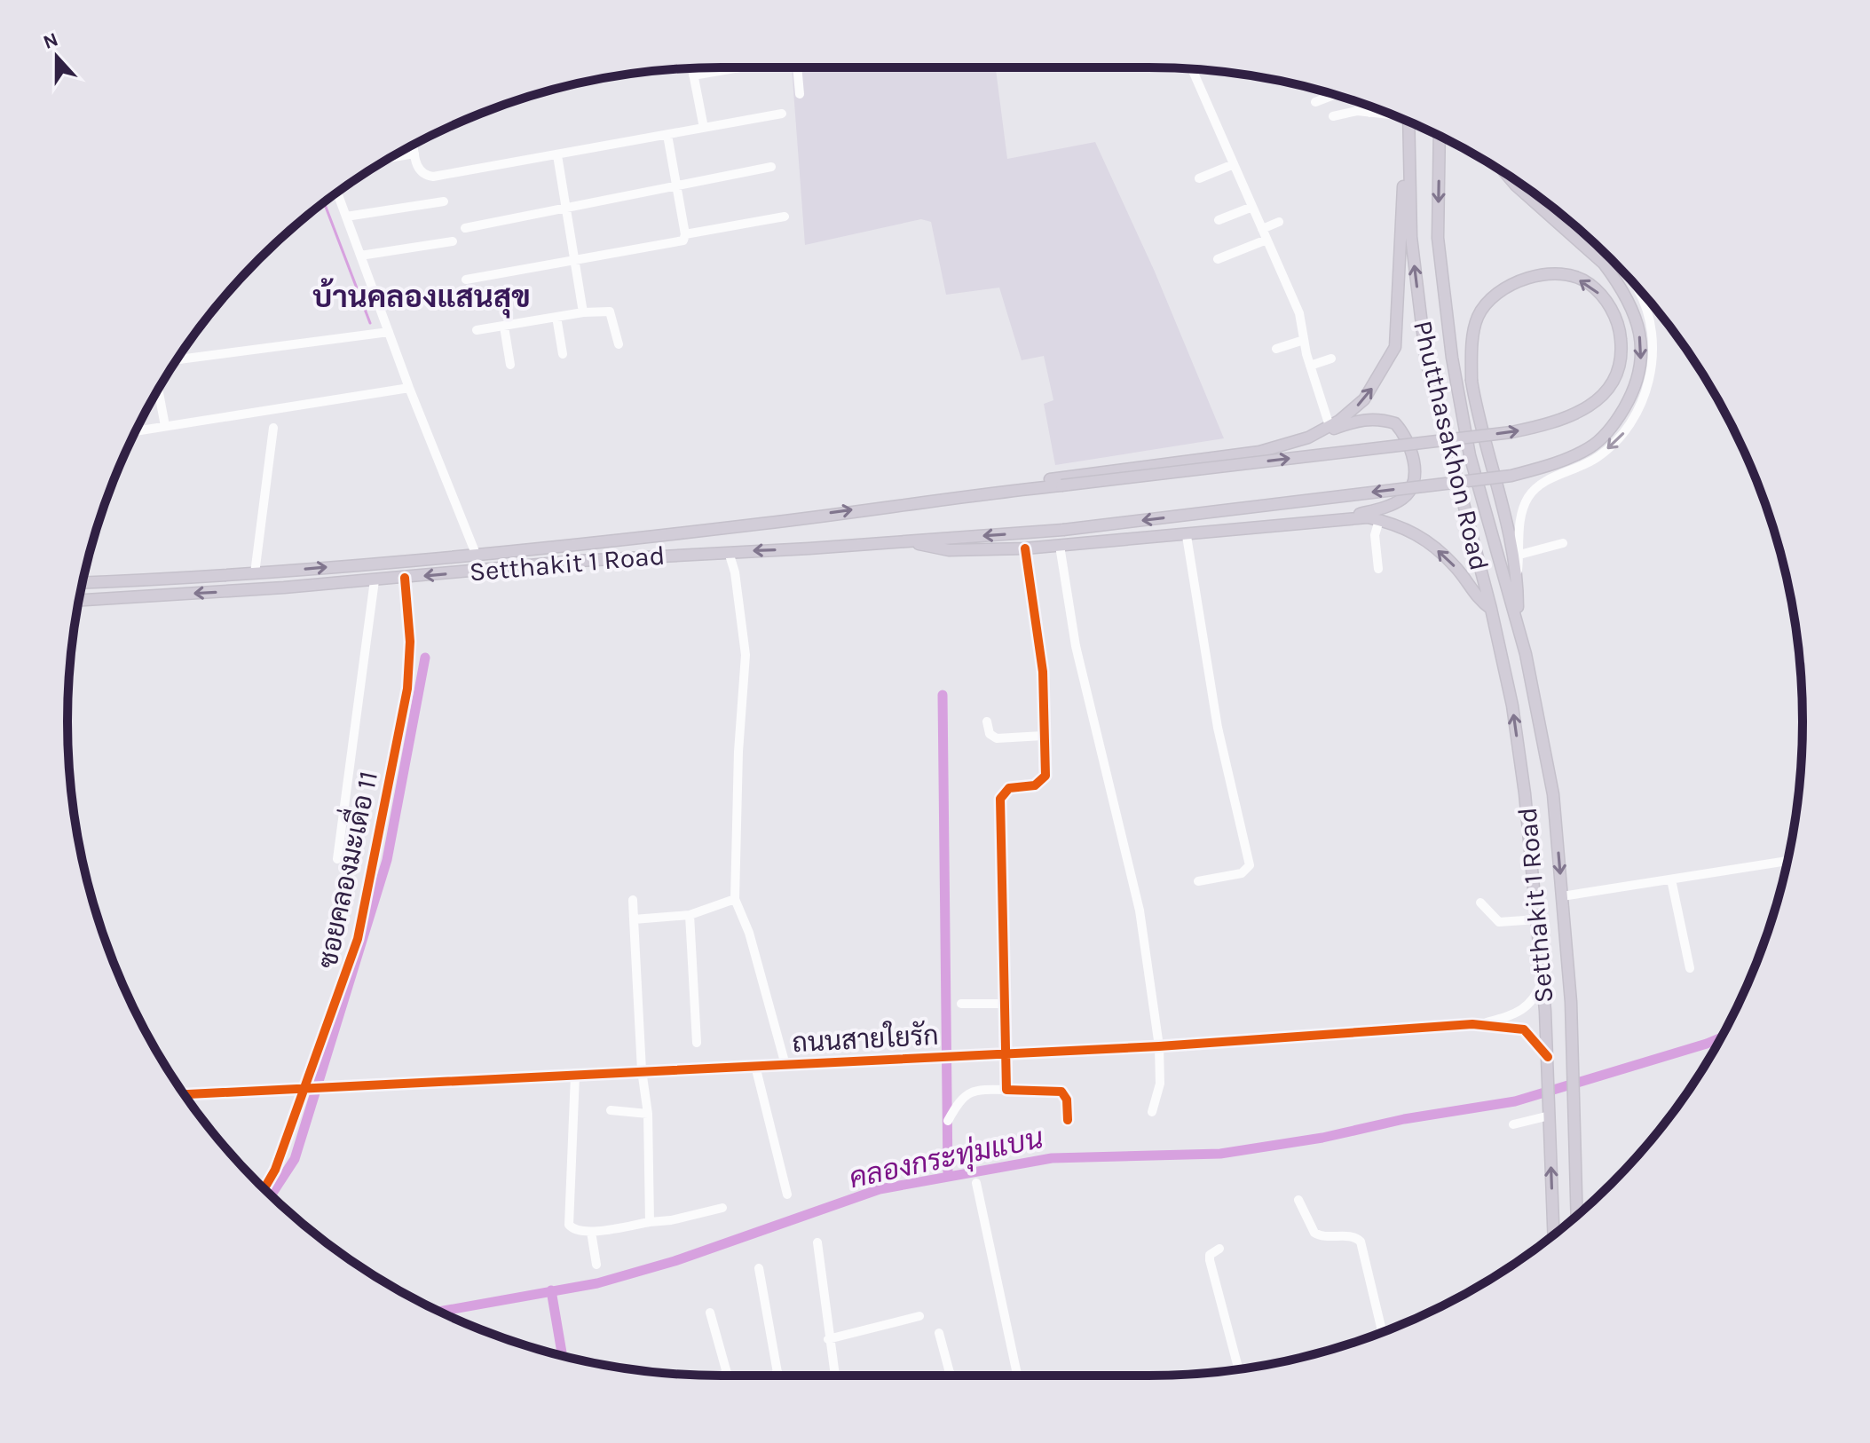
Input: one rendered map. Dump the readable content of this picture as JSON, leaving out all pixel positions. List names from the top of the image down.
{
  "streets": {
    "main road": ["Phutthasakhon Road", "Setthakit 1 Road"],
    "street": ["ซอยคลองมะเดื่อ 11", "ถนนสายใยรัก"]
  },
  "crossings": [
    ["Phutthasakhon Road", "Setthakit 1 Road"],
    ["Setthakit 1 Road", "ซอยคลองมะเดื่อ 11"],
    ["Setthakit 1 Road", "ถนนสายใยรัก"],
    ["ซอยคลองมะเดื่อ 11", "ถนนสายใยรัก"]
  ],
  "districts": ["บ้านคลองแสนสุข"],
  "water": ["คลองกระทุ่มแบน"],
  "north": "top"
}
